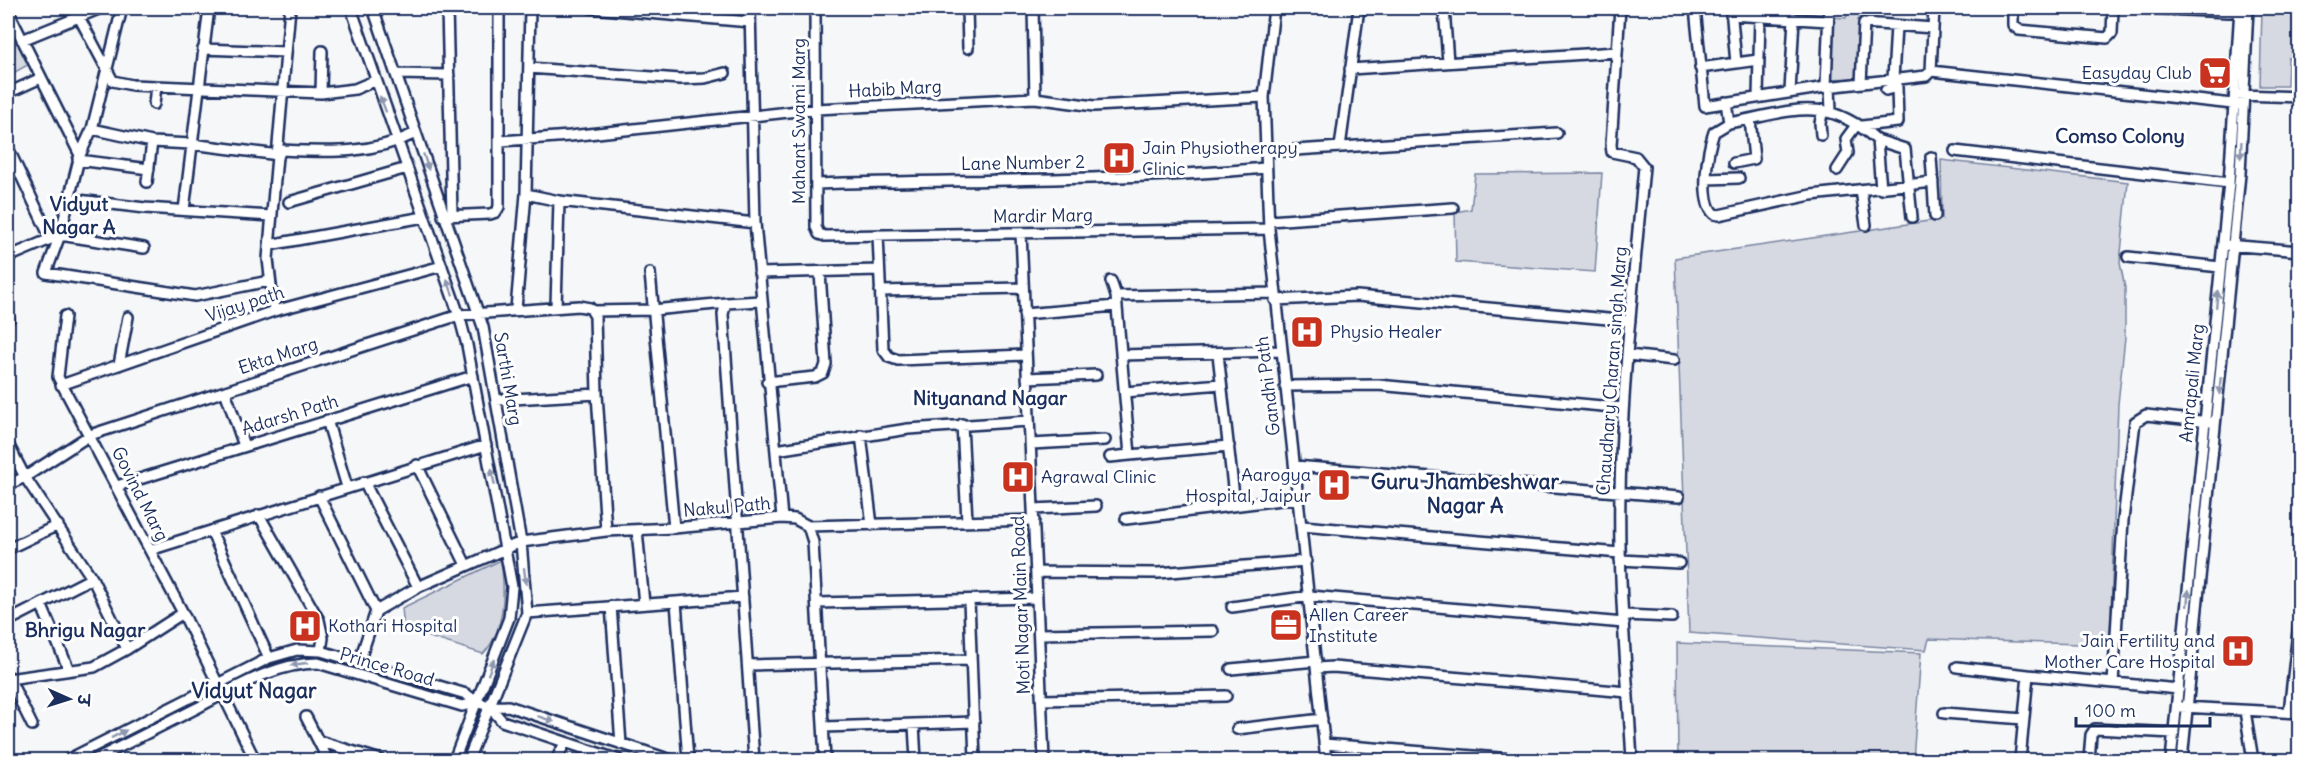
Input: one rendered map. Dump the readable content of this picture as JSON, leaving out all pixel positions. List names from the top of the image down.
{
  "streets": {
    "street": [
      "Habib Marg",
      "Mahant Swami Marg",
      "Lane Number 2",
      "Mardir Marg",
      "Vijay path",
      "Ekta Marg",
      "Chaudhary Charan singh Marg",
      "Sarthi Marg",
      "Amrapali Marg",
      "Gandhi Path",
      "Adarsh Path",
      "Govind Marg",
      "Nakul Path",
      "Moti Nagar Main Road",
      "Prince Road"
    ]
  },
  "crossings": [
    ["Habib Marg", "Mahant Swami Marg"],
    ["Habib Marg", "Gandhi Path"],
    ["Mahant Swami Marg", "Lane Number 2"],
    ["Mahant Swami Marg", "Mardir Marg"],
    ["Lane Number 2", "Gandhi Path"],
    ["Mardir Marg", "Gandhi Path"],
    ["Mardir Marg", "Moti Nagar Main Road"],
    ["Vijay path", "Govind Marg"],
    ["Ekta Marg", "Sarthi Marg"],
    ["Ekta Marg", "Govind Marg"],
    ["Sarthi Marg", "Nakul Path"],
    ["Sarthi Marg", "Prince Road"],
    ["Adarsh Path", "Govind Marg"],
    ["Govind Marg", "Prince Road"],
    ["Nakul Path", "Moti Nagar Main Road"]
  ],
  "districts": [
    "Comso Colony",
    "Vidyut Nagar A",
    "Nityanand Nagar",
    "Guru Jhambeshwar Nagar A",
    "Bhrigu Nagar",
    "Vidyut Nagar"
  ],
  "places": {
    "supermarket": ["Easyday Club"],
    "hospital": [
      "Jain Physiotherapy Clinic",
      "Physio Healer",
      "Agrawal Clinic",
      "Aarogya Hospital, Jaipur",
      "Kothari Hospital",
      "Jain Fertility and Mother Care Hospital"
    ],
    "office": ["Allen Career Institute"]
  },
  "scale_bar": "100 m",
  "north": "right"
}
